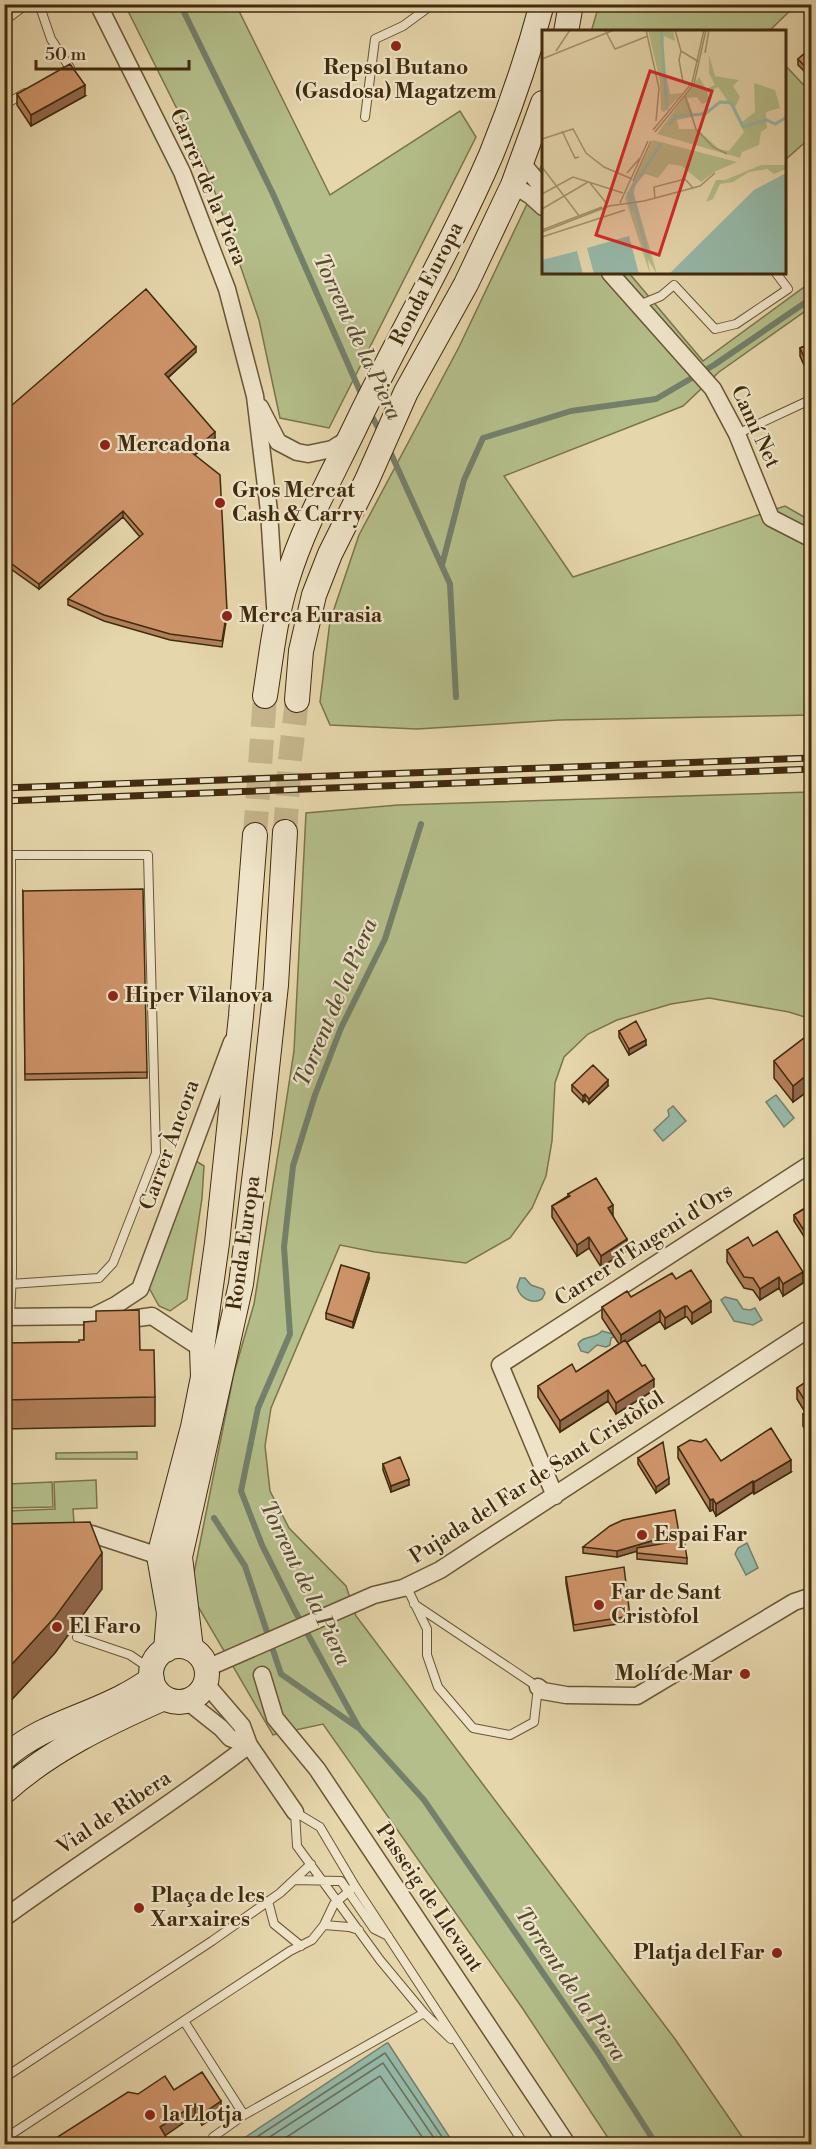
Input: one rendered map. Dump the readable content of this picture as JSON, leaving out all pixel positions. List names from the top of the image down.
{
  "streets": {
    "street": [
      "Carrer de la Piera",
      "Ronda Europa",
      "Camí Net",
      "Carrer Àncora",
      "Carrer d'Eugeni d'Ors",
      "Pujada del Far de Sant Cristòfol",
      "Vial de Ribera",
      "Passeig de Llevant"
    ]
  },
  "crossings": [
    ["Carrer de la Piera", "Ronda Europa"],
    ["Ronda Europa", "Carrer Àncora"],
    ["Ronda Europa", "Pujada del Far de Sant Cristòfol"],
    ["Carrer d'Eugeni d'Ors", "Pujada del Far de Sant Cristòfol"]
  ],
  "water": ["Torrent de la Piera"],
  "places": [
    "Repsol Butano (Gasdosa) Magatzem",
    "Mercadona",
    "Gros Mercat Cash & Carry",
    "Merca Eurasia",
    "Hiper Vilanova",
    "Espai Far",
    "Far de Sant Cristòfol",
    "El Faro",
    "Molí de Mar",
    "Plaça de les Xarxaires",
    "Platja del Far",
    "la Llotja"
  ],
  "scale_bar": "50 m"
}
